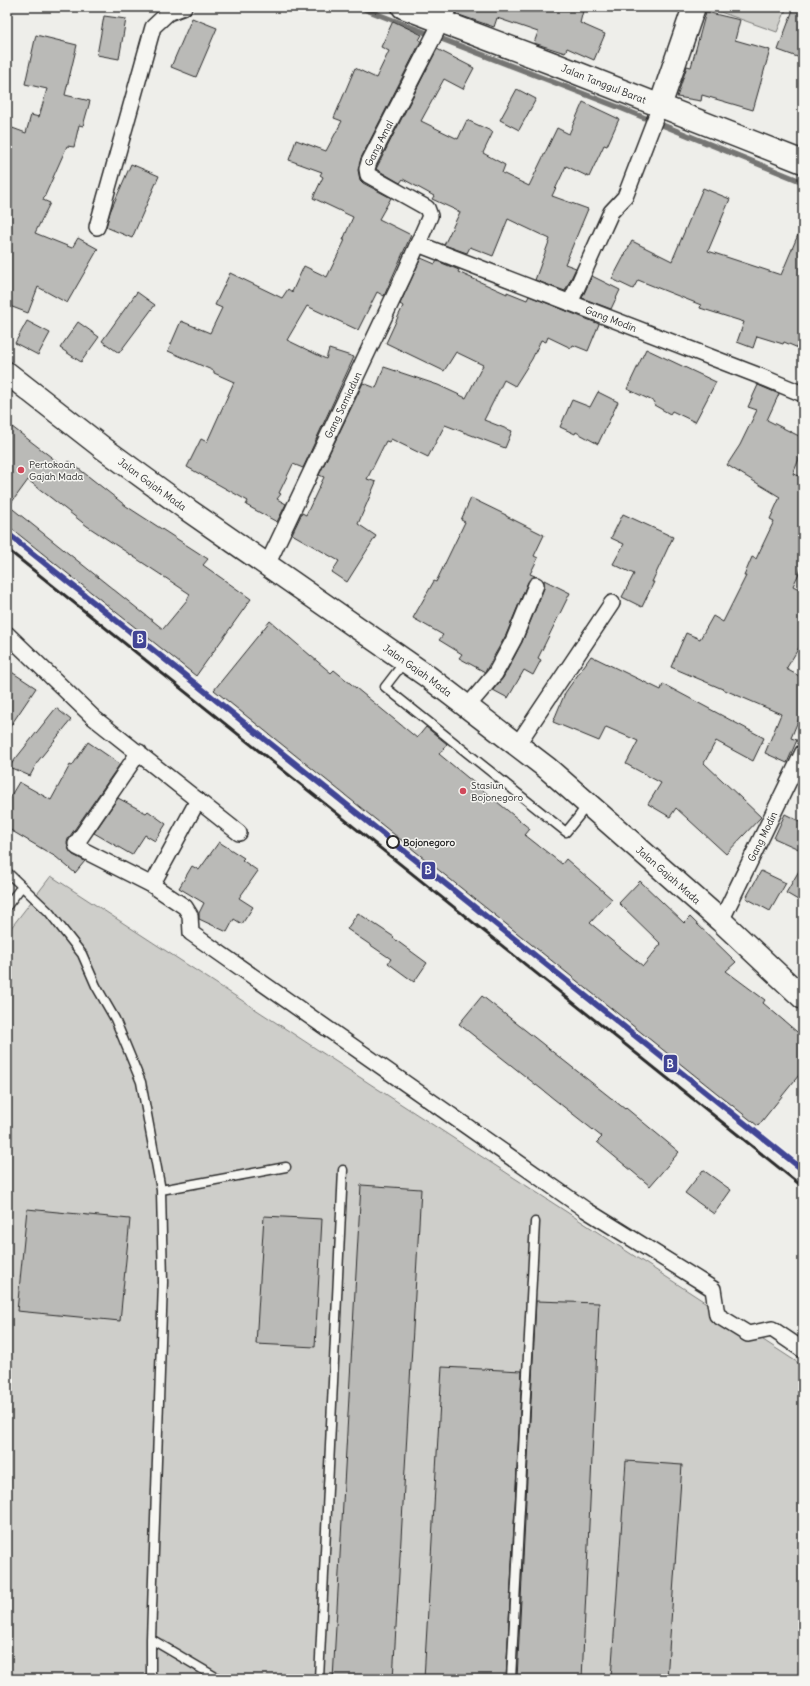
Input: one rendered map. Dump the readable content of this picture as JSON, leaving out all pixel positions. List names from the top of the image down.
{
  "streets": {
    "main road": ["Jalan Tanggul Barat", "Jalan Gajah Mada"],
    "street": ["Gang Amal", "Gang Modin", "Gang Samiadun"]
  },
  "crossings": [
    ["Jalan Tanggul Barat", "Gang Amal"],
    ["Gang Amal", "Gang Modin"],
    ["Gang Amal", "Gang Samiadun"],
    ["Gang Modin", "Gang Samiadun"],
    ["Gang Modin", "Jalan Gajah Mada"],
    ["Gang Samiadun", "Jalan Gajah Mada"]
  ],
  "places": ["Pertokoan Gajah Mada", "Stasiun Bojonegoro", "Bojonegoro"],
  "lines": ["transit line B"]
}
